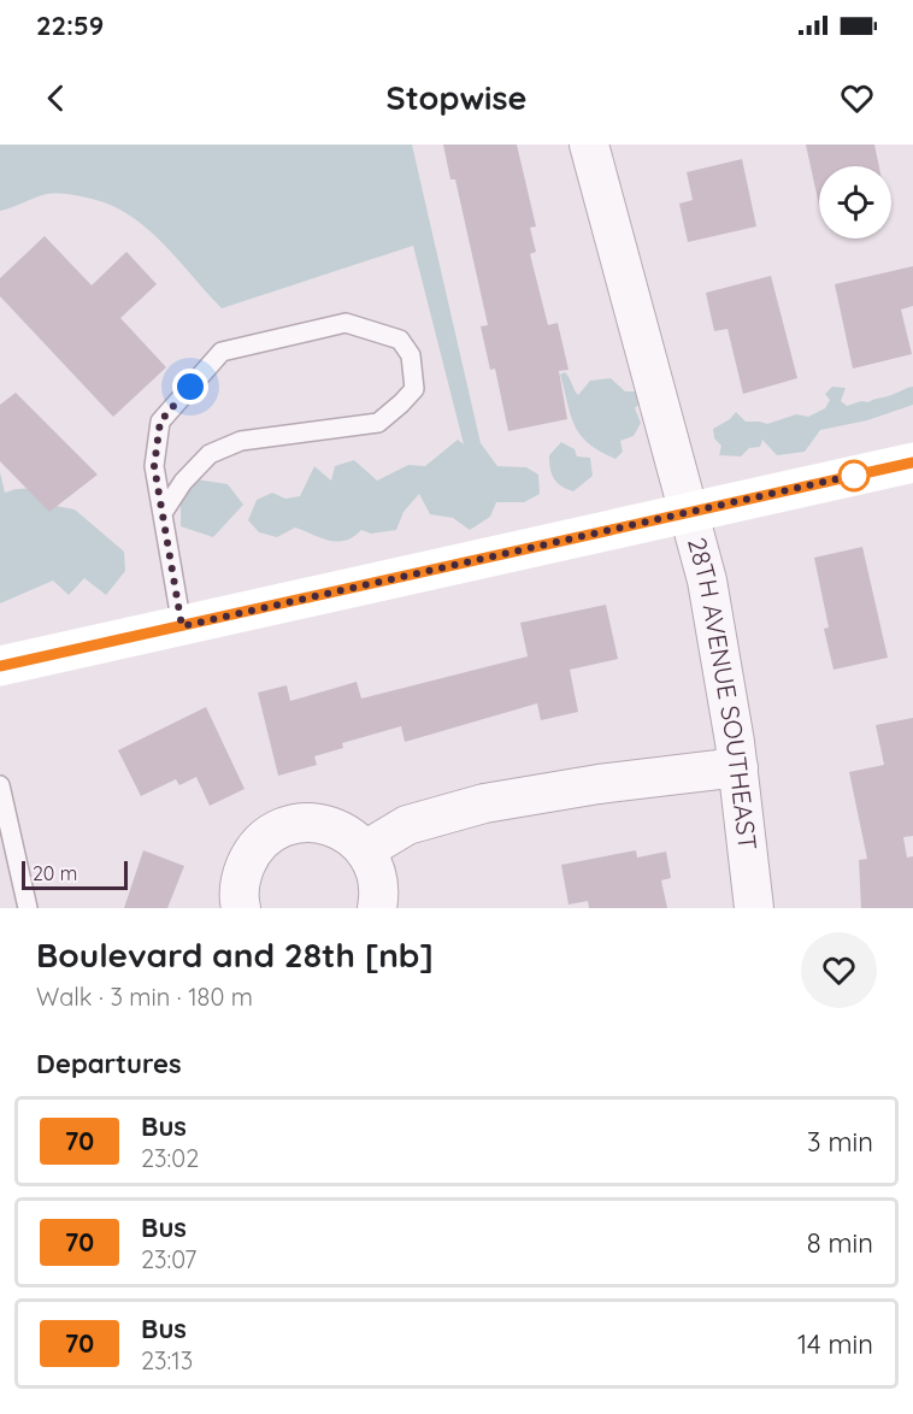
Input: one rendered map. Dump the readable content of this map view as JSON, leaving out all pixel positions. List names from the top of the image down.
{
  "streets": {
    "street": ["28TH AVENUE SOUTHEAST"]
  },
  "lines": ["bus line 70"],
  "scale_bar": "20 m",
  "page": {
    "status": "22:59",
    "header": "Stopwise",
    "scale": "20 m",
    "heading": [
      ["Boulevard and 28th [nb]", "Walk · 3 min · 180 m"],
      "Departures"
    ],
    "list": [
      {
        "mark": "70",
        "name": "Bus",
        "note": "23:02",
        "value": "3 min"
      },
      {
        "mark": "70",
        "name": "Bus",
        "note": "23:07",
        "value": "8 min"
      },
      {
        "mark": "70",
        "name": "Bus",
        "note": "23:13",
        "value": "14 min"
      }
    ]
  }
}
